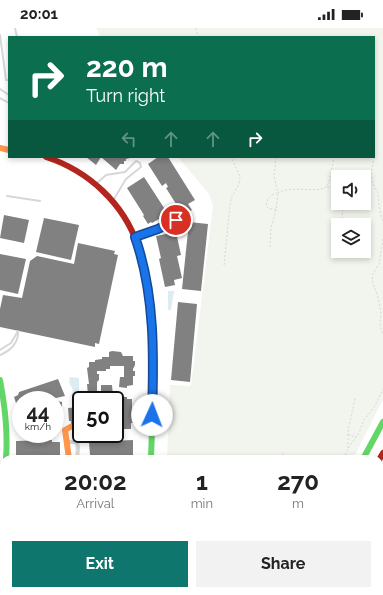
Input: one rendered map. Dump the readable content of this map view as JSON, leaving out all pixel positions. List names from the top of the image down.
{
  "page": {
    "status": "20:01",
    "turn": ["220 m", "Turn right"],
    "speed": "44 km/h",
    "limit": "50",
    "eta": [
      "20:02",
      "Arrival",
      "1",
      "min",
      "270",
      "m"
    ],
    "buttons": ["Exit", "Share"]
  }
}
